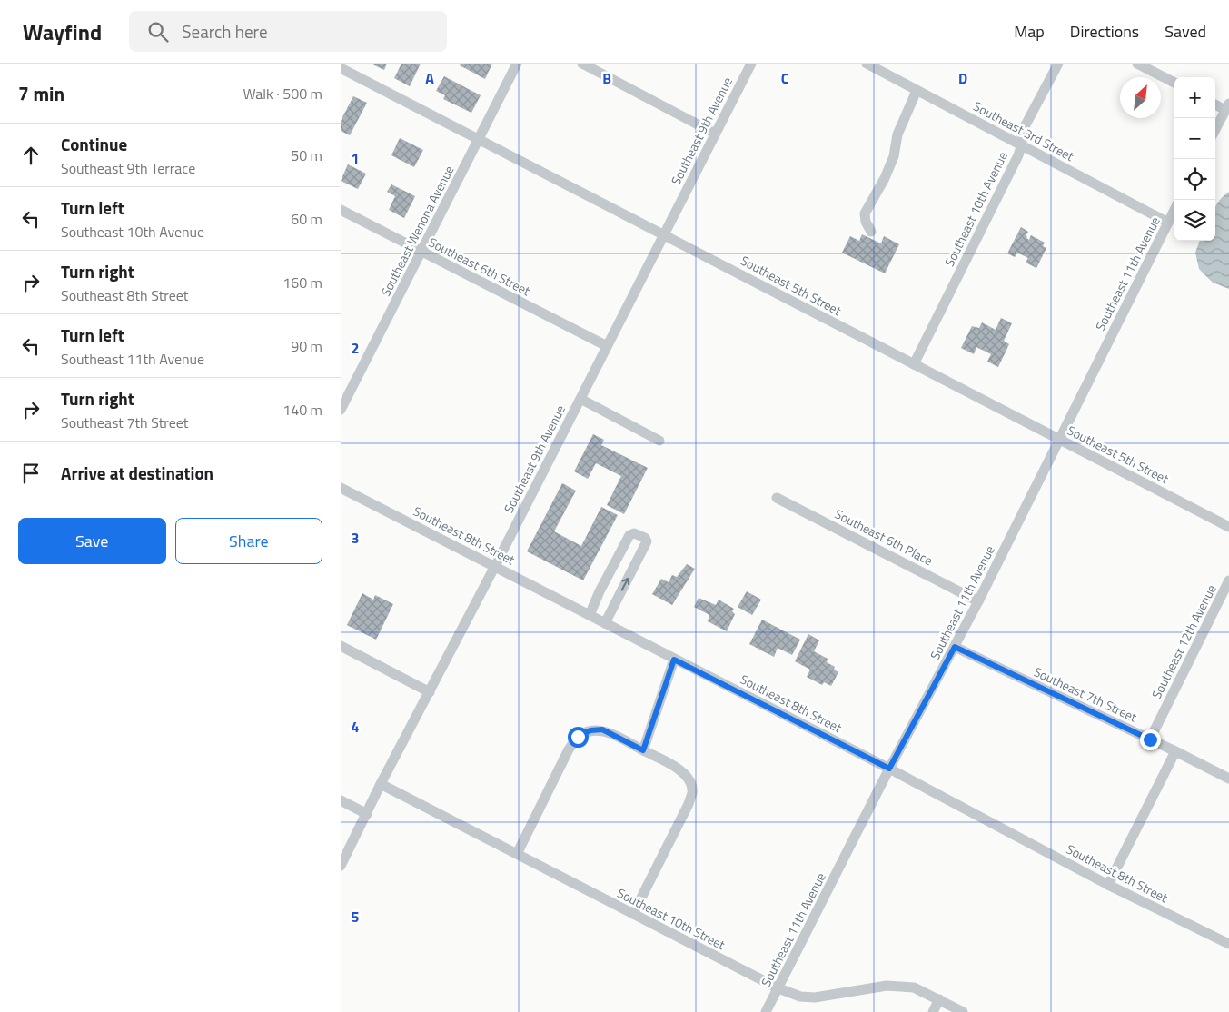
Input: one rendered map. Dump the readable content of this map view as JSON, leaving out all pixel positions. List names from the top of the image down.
{
  "streets": {
    "street": [
      "Southeast 9th Avenue",
      "Southeast 3rd Street",
      "Southeast 10th Avenue",
      "Southeast Wenona Avenue",
      "Southeast 6th Street",
      "Southeast 11th Avenue",
      "Southeast 5th Street",
      "Southeast 8th Street",
      "Southeast 6th Place",
      "Southeast 12th Avenue",
      "Southeast 7th Street",
      "Southeast 10th Street"
    ]
  },
  "crossings": [
    ["Southeast 9th Avenue", "Southeast 6th Street"],
    ["Southeast 9th Avenue", "Southeast 5th Street"],
    ["Southeast 9th Avenue", "Southeast 8th Street"],
    ["Southeast 9th Avenue", "Southeast 10th Street"],
    ["Southeast 3rd Street", "Southeast 10th Avenue"],
    ["Southeast 3rd Street", "Southeast 11th Avenue"],
    ["Southeast 10th Avenue", "Southeast 5th Street"],
    ["Southeast Wenona Avenue", "Southeast 6th Street"],
    ["Southeast Wenona Avenue", "Southeast 5th Street"],
    ["Southeast 11th Avenue", "Southeast 5th Street"],
    ["Southeast 11th Avenue", "Southeast 8th Street"],
    ["Southeast 11th Avenue", "Southeast 6th Place"],
    ["Southeast 11th Avenue", "Southeast 7th Street"],
    ["Southeast 11th Avenue", "Southeast 10th Street"],
    ["Southeast 12th Avenue", "Southeast 7th Street"]
  ],
  "north": "top right",
  "page": {
    "header": "Wayfind",
    "search": "Search here",
    "nav": ["Map", "Directions", "Saved"],
    "heading": ["7 min", "Walk · 500 m"],
    "map_buttons": ["+", "−"],
    "list": [
      ["Continue", "Southeast 9th Terrace", "50 m"],
      ["Turn left", "Southeast 10th Avenue", "60 m"],
      ["Turn right", "Southeast 8th Street", "160 m"],
      ["Turn left", "Southeast 11th Avenue", "90 m"],
      ["Turn right", "Southeast 7th Street", "140 m"],
      "Arrive at destination"
    ],
    "buttons": ["Save", "Share"]
  },
  "grid": {
    "columns": [
      "A",
      "B",
      "C",
      "D"
    ],
    "rows": [
      "1",
      "2",
      "3",
      "4",
      "5"
    ]
  }
}
